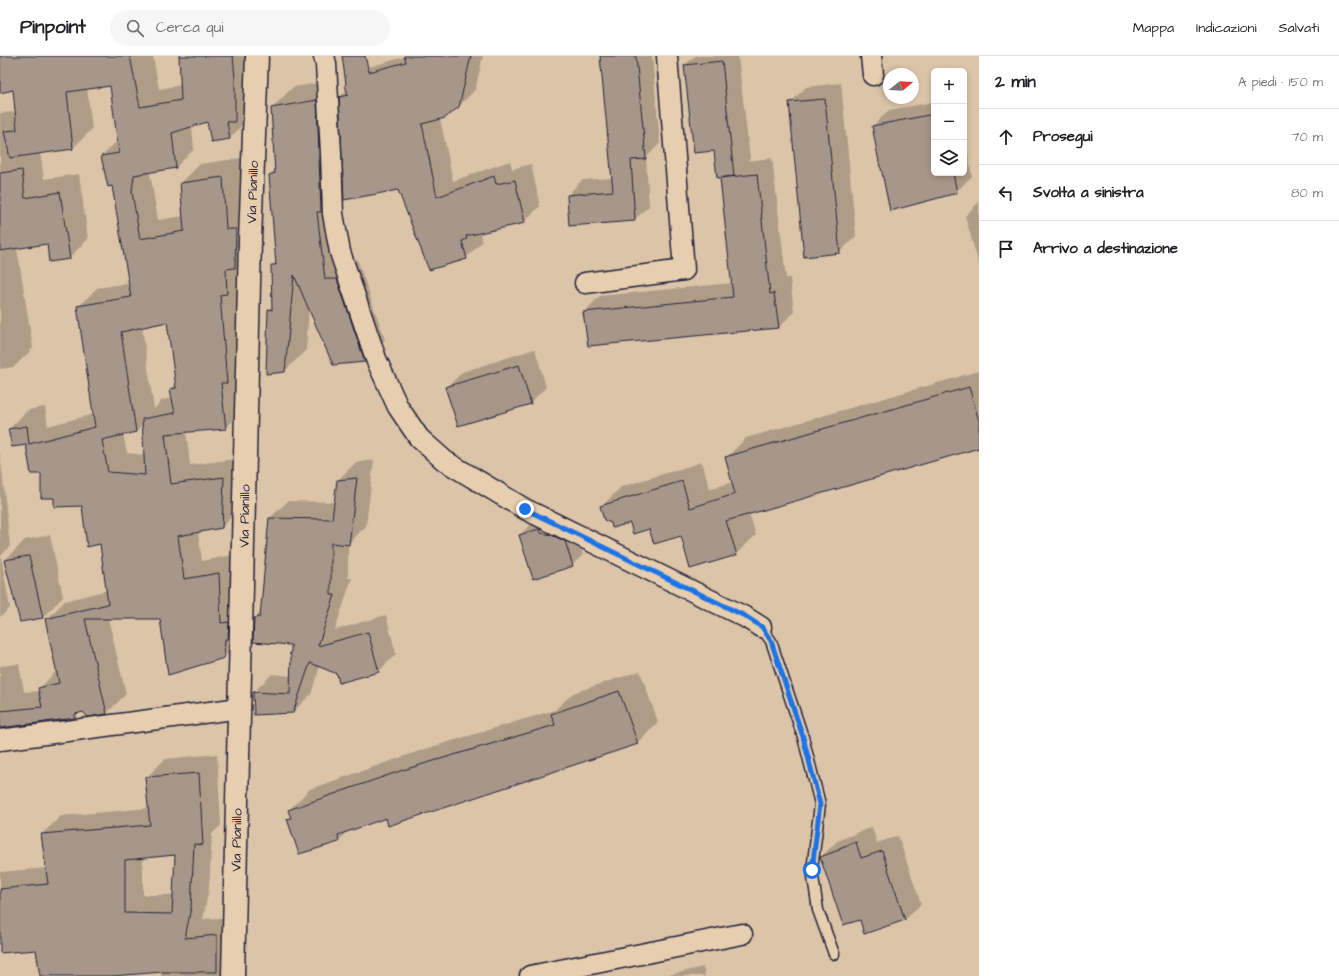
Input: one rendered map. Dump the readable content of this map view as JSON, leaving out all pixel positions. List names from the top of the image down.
{
  "streets": {
    "street": ["Via Pianillo"]
  },
  "north": "right",
  "page": {
    "header": "Pinpoint",
    "search": "Cerca qui",
    "nav": ["Mappa", "Indicazioni", "Salvati"],
    "heading": ["2 min", "A piedi · 150 m"],
    "map_buttons": ["+", "−"],
    "list": [
      ["Prosegui", "70 m"],
      ["Svolta a sinistra", "80 m"],
      "Arrivo a destinazione"
    ]
  }
}
